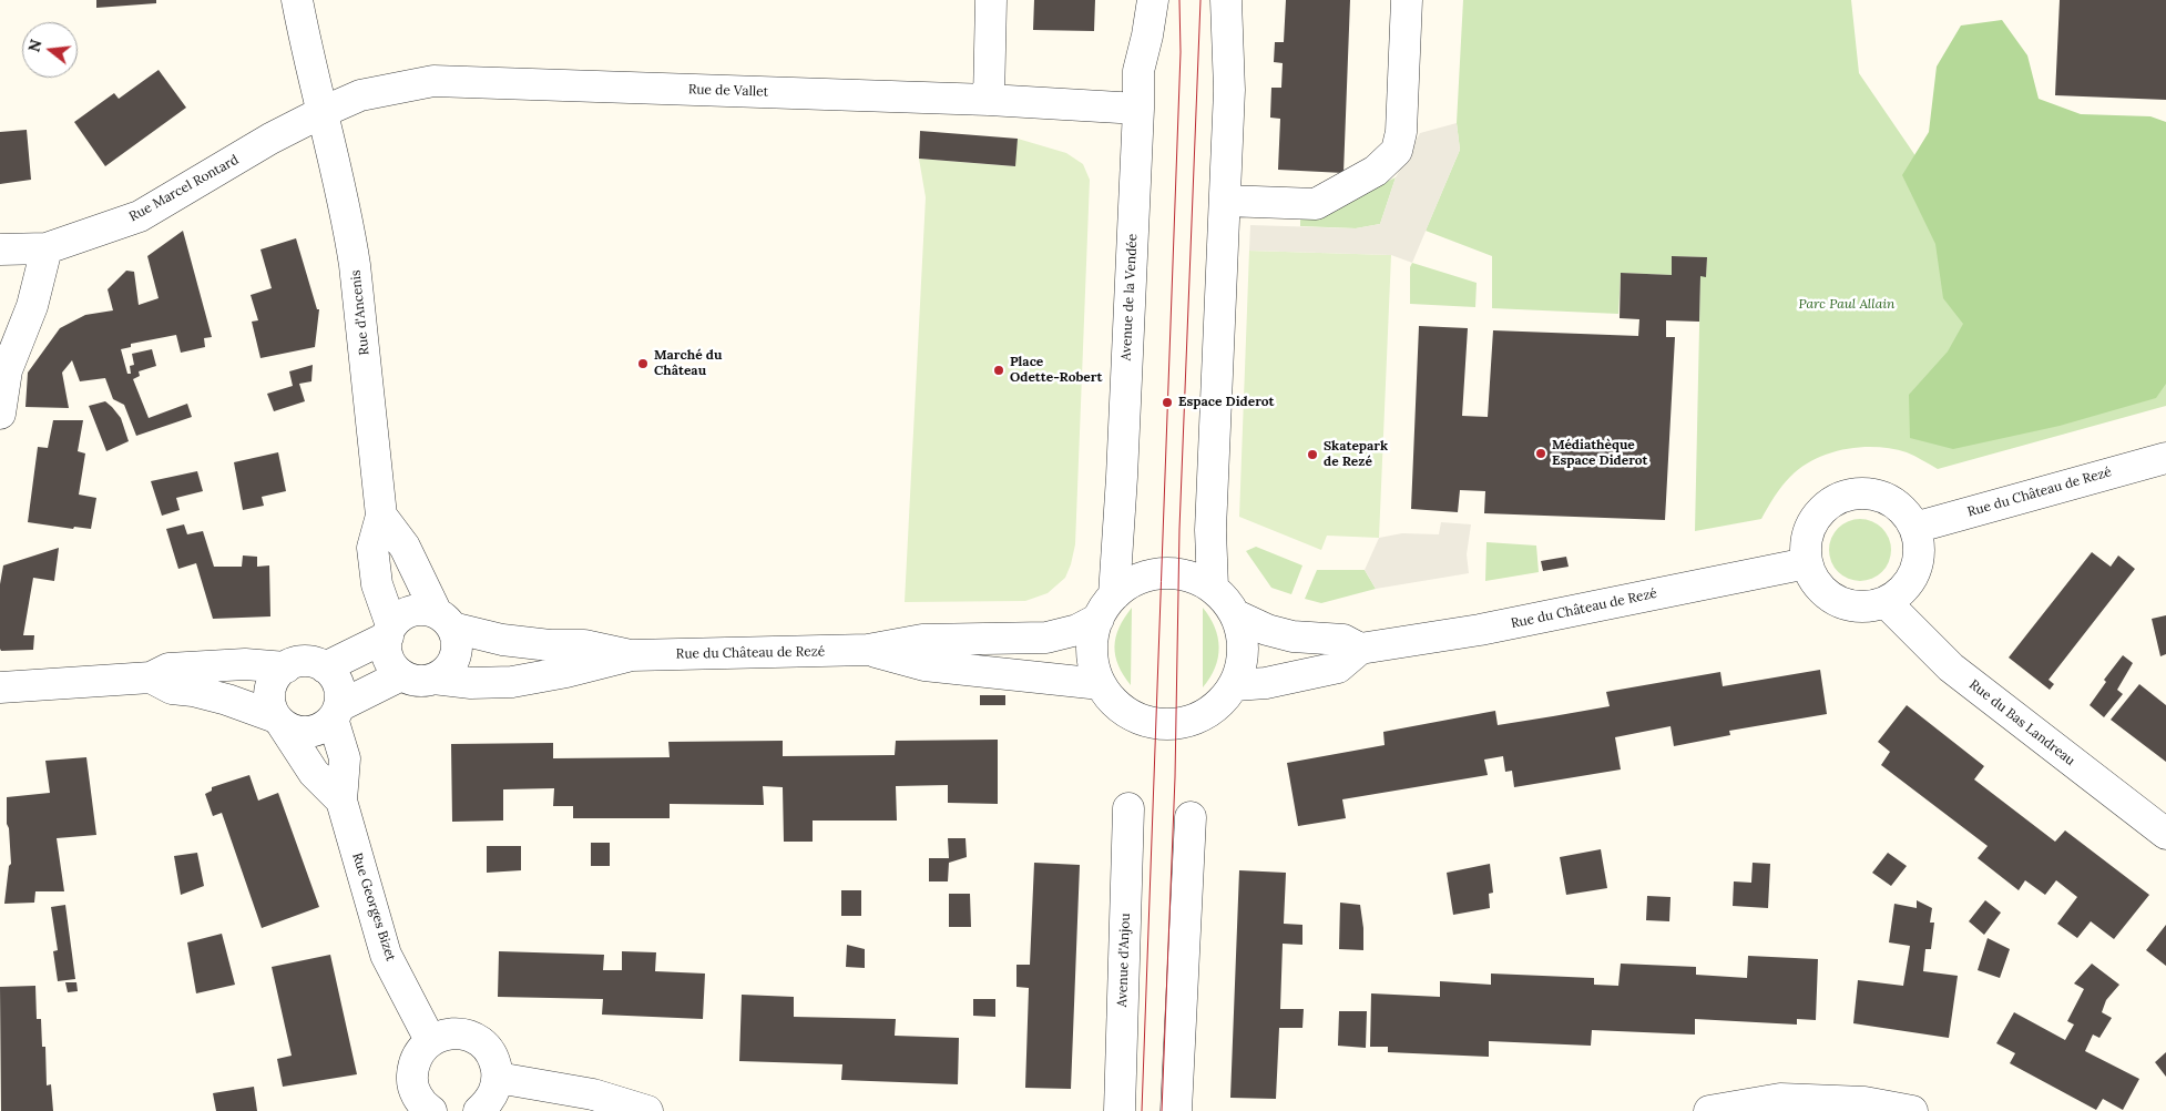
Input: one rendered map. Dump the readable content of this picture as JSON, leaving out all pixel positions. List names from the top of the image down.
{
  "streets": {
    "street": [
      "Rue de Vallet",
      "Rue Marcel Rontard",
      "Avenue de la Vendée",
      "Rue d'Ancenis",
      "Rue du Château de Rezé",
      "Rue du Bas Landreau",
      "Rue Georges Bizet",
      "Avenue d'Anjou"
    ]
  },
  "crossings": [
    ["Rue de Vallet", "Rue Marcel Rontard"],
    ["Rue de Vallet", "Avenue de la Vendée"],
    ["Rue de Vallet", "Rue d'Ancenis"],
    ["Rue Marcel Rontard", "Rue d'Ancenis"],
    ["Avenue de la Vendée", "Rue du Château de Rezé"],
    ["Rue d'Ancenis", "Rue du Château de Rezé"],
    ["Rue du Château de Rezé", "Rue du Bas Landreau"]
  ],
  "parks": ["Parc Paul Allain"],
  "places": [
    "Marché du Château",
    "Place Odette-Robert",
    "Espace Diderot",
    "Médiathèque Espace Diderot",
    "Skatepark de Rezé"
  ],
  "north": "left"
}
